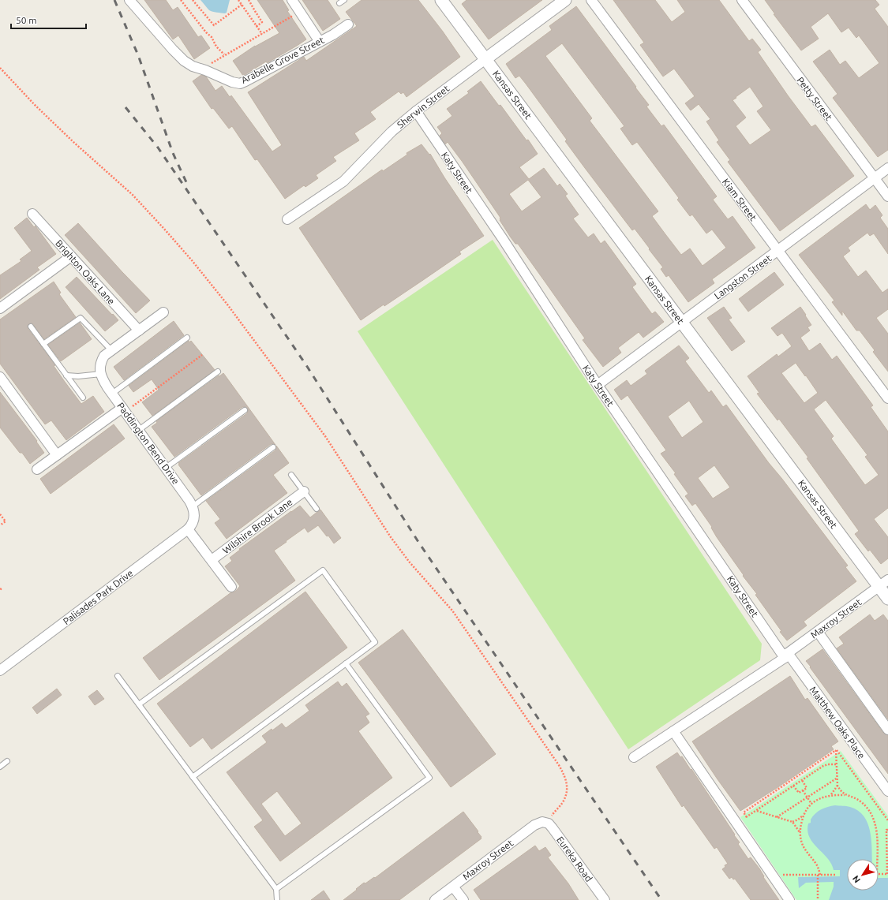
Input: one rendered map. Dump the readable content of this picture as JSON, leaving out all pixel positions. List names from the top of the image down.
{
  "streets": {
    "street": [
      "Arabelle Grove Street",
      "Kansas Street",
      "Petty Street",
      "Sherwin Street",
      "Katy Street",
      "Kiam Street",
      "Brighton Oaks Lane",
      "Langston Street",
      "Paddington Bend Drive",
      "Wilshire Brook Lane",
      "Palisades Park Drive",
      "Maxroy Street",
      "Matthew Oaks Place",
      "Eureka Road"
    ]
  },
  "crossings": [
    ["Kansas Street", "Sherwin Street"],
    ["Kansas Street", "Langston Street"],
    ["Kansas Street", "Maxroy Street"],
    ["Petty Street", "Langston Street"],
    ["Sherwin Street", "Katy Street"],
    ["Katy Street", "Langston Street"],
    ["Katy Street", "Maxroy Street"],
    ["Katy Street", "Matthew Oaks Place"],
    ["Kiam Street", "Langston Street"],
    ["Paddington Bend Drive", "Palisades Park Drive"],
    ["Maxroy Street", "Matthew Oaks Place"],
    ["Maxroy Street", "Eureka Road"]
  ],
  "scale_bar": "50 m",
  "north": "bottom left"
}
